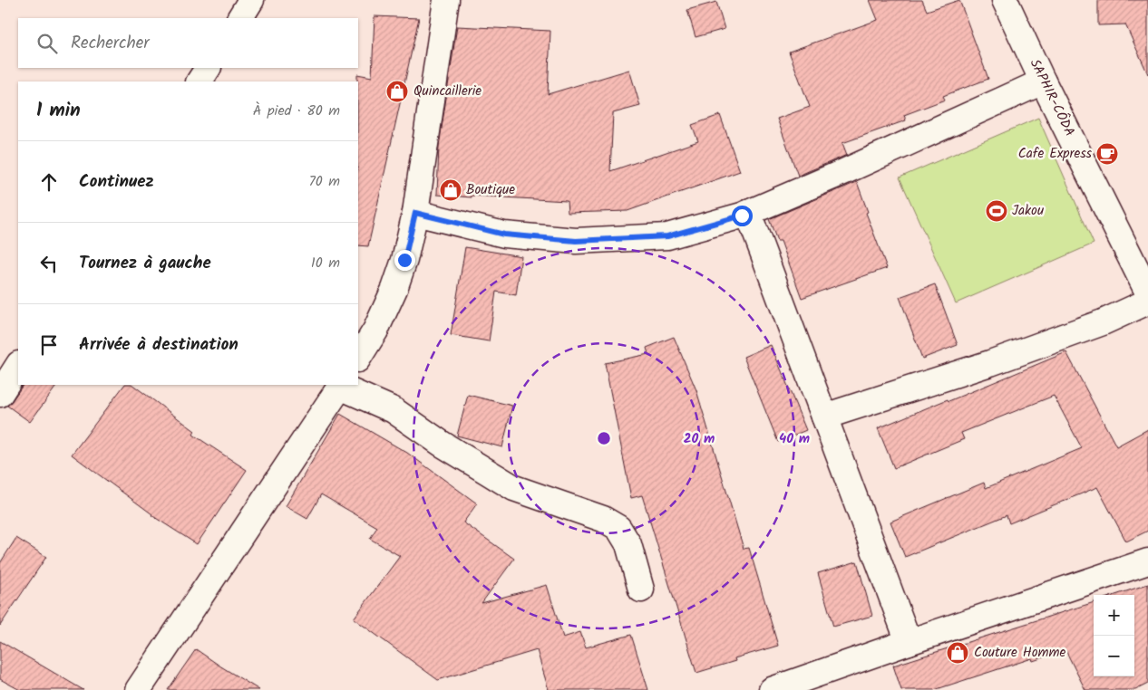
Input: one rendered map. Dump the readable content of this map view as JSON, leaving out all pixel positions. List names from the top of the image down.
{
  "streets": {
    "street": ["SAPHIR-CÔDA"]
  },
  "places": {
    "shop": ["Quincaillerie", "Boutique", "Couture Homme"],
    "cafe": ["Cafe Express"],
    "sports": ["Jakou"]
  },
  "page": {
    "search": "Rechercher",
    "heading": ["1 min", "À pied · 80 m"],
    "list": [
      ["Continuez", "70 m"],
      ["Tournez à gauche", "10 m"],
      "Arrivée à destination"
    ],
    "map_buttons": ["+", "−"]
  },
  "rings": ["20 m", "40 m"]
}
